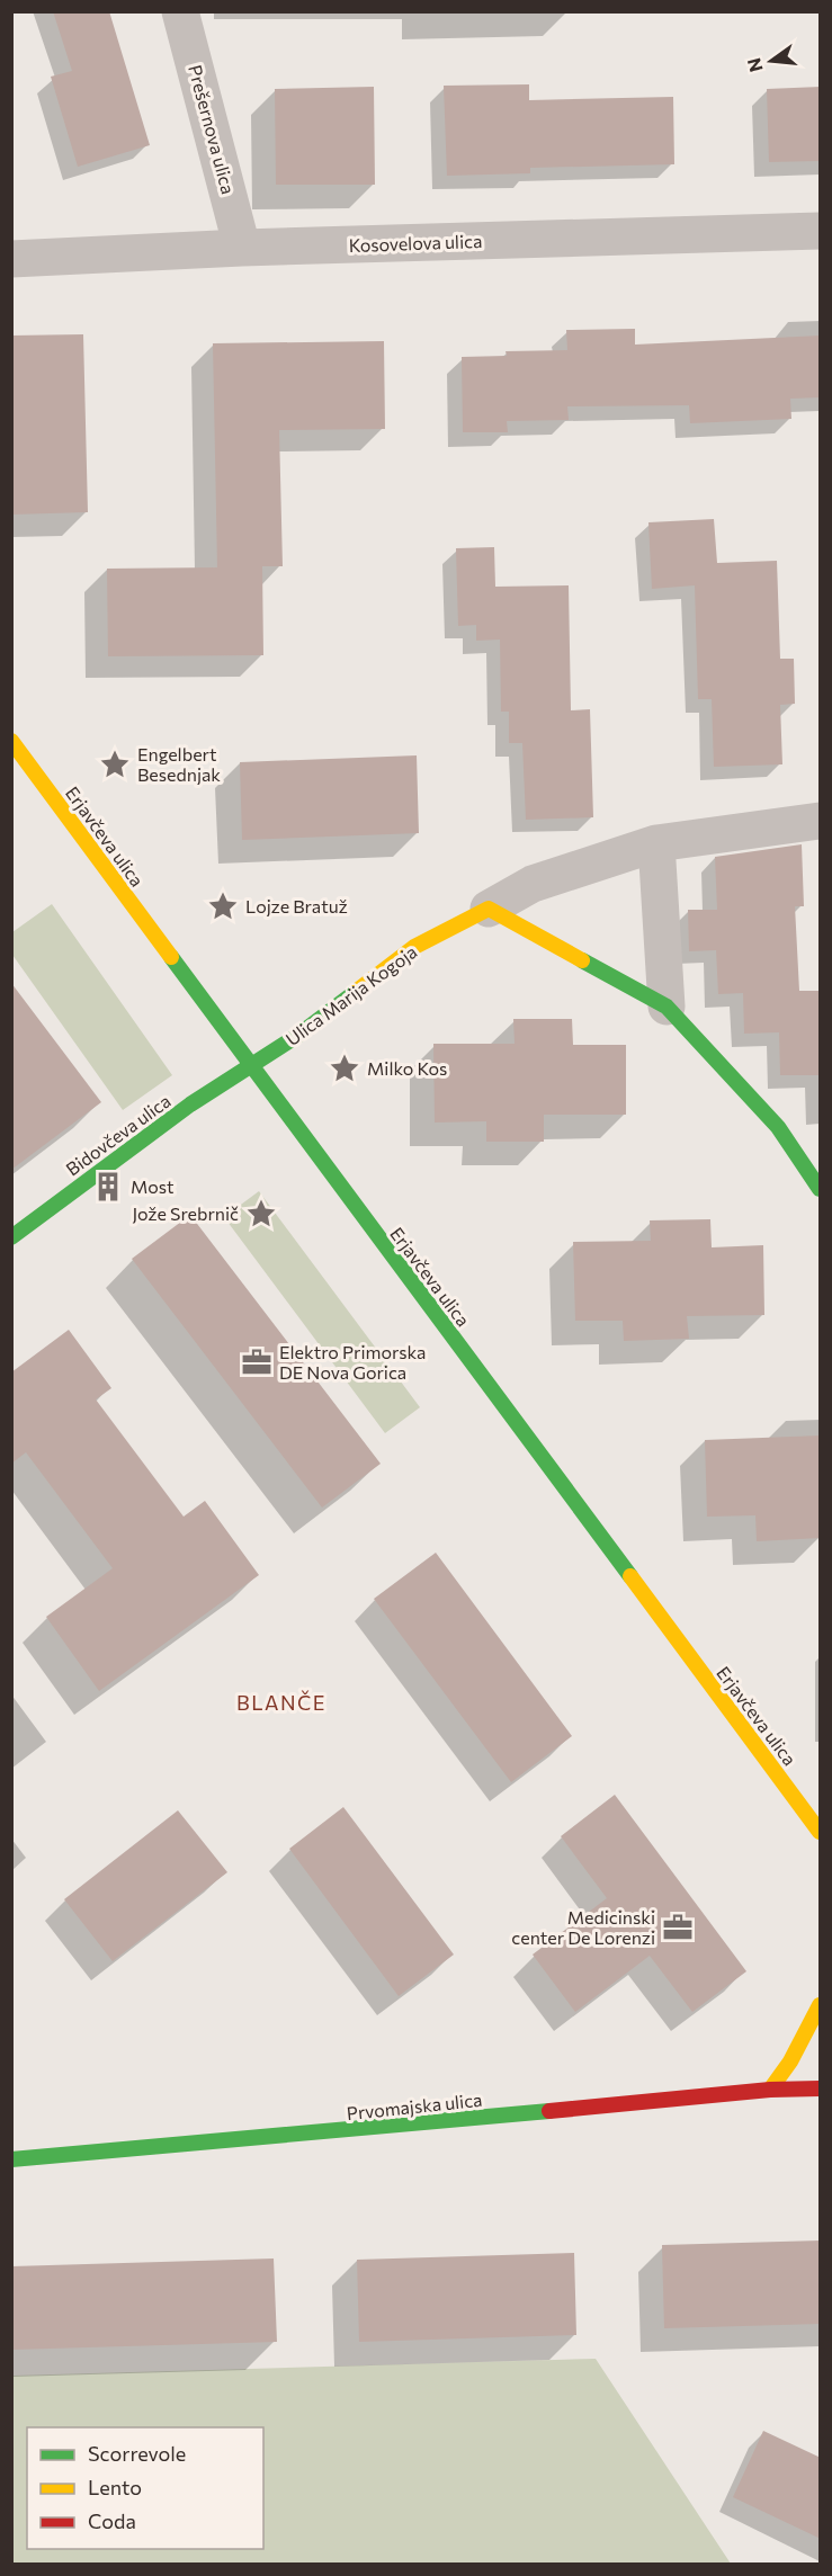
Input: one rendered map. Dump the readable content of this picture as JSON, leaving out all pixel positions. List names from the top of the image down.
{
  "streets": {
    "street": [
      "Prešernova ulica",
      "Kosovelova ulica",
      "Erjavčeva ulica",
      "Ulica Marija Kogoja",
      "Bidovčeva ulica",
      "Prvomajska ulica"
    ]
  },
  "crossings": [
    ["Prešernova ulica", "Kosovelova ulica"],
    ["Erjavčeva ulica", "Ulica Marija Kogoja"],
    ["Erjavčeva ulica", "Bidovčeva ulica"],
    ["Ulica Marija Kogoja", "Bidovčeva ulica"]
  ],
  "districts": ["BLANČE"],
  "places": {
    "place": [
      "Engelbert Besednjak",
      "Lojze Bratuž",
      "Milko Kos",
      "Jože Srebrnič"
    ],
    "building": ["Most"],
    "office": ["Elektro Primorska DE Nova Gorica", "Medicinski center De Lorenzi"]
  },
  "legend": ["Scorrevole", "Lento", "Coda"],
  "north": "left"
}
